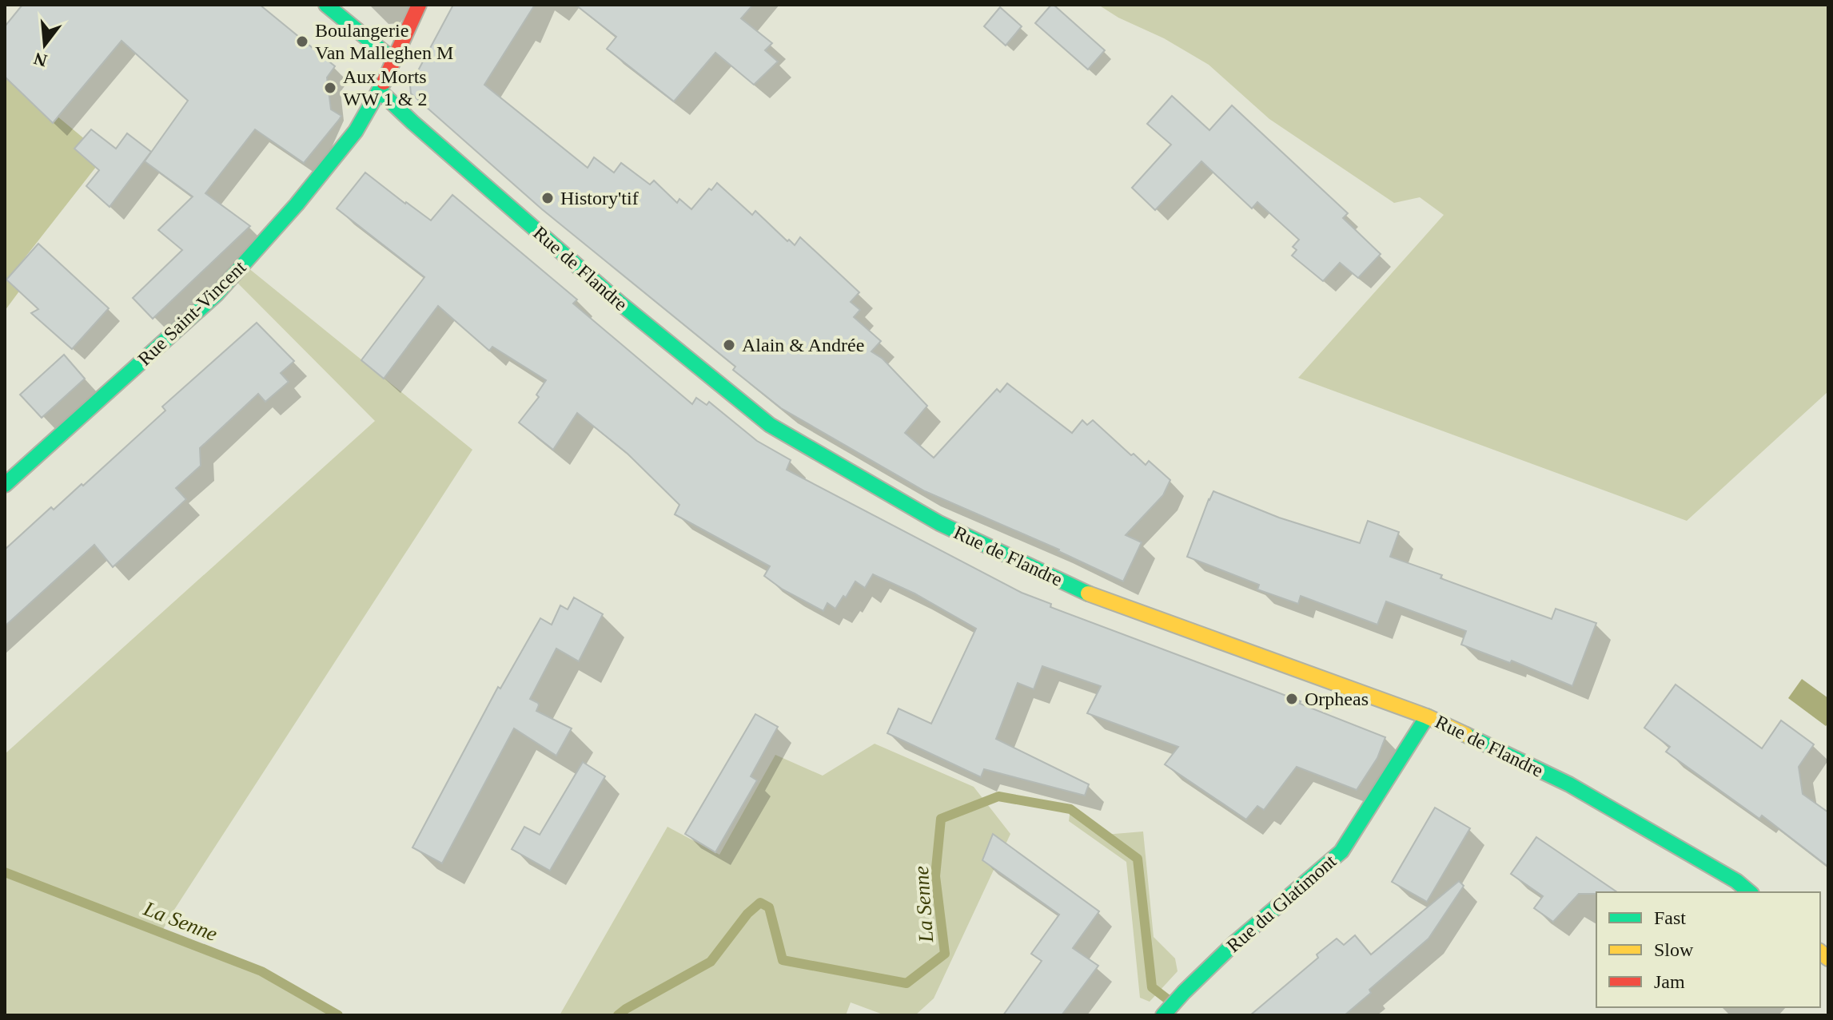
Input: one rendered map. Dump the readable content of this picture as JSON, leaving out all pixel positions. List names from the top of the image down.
{
  "streets": {
    "street": ["Rue de Flandre", "Rue Saint-Vincent", "Rue du Glatimont"]
  },
  "crossings": [
    ["Rue de Flandre", "Rue Saint-Vincent"],
    ["Rue de Flandre", "Rue du Glatimont"]
  ],
  "water": ["La Senne"],
  "places": [
    "Boulangerie Van Malleghen M",
    "Aux Morts WW 1 & 2",
    "History'tif",
    "Alain & Andrée",
    "Orpheas"
  ],
  "legend": ["Fast", "Slow", "Jam"],
  "north": "bottom"
}
